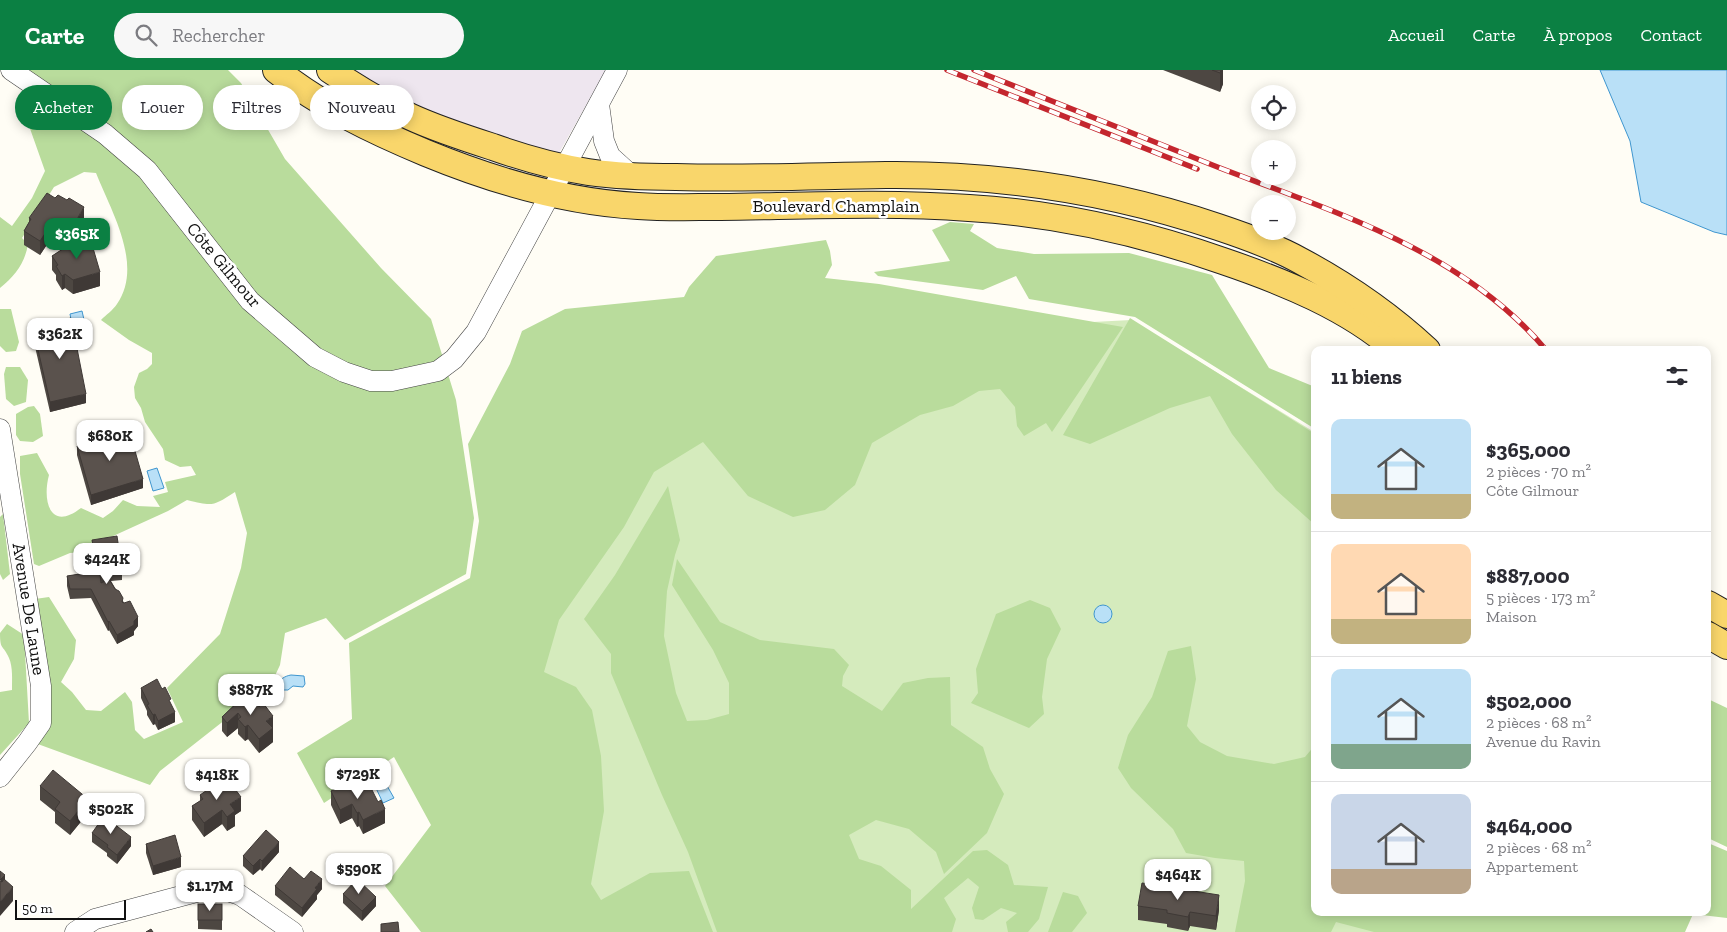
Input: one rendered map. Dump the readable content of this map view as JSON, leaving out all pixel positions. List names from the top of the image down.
{
  "streets": {
    "main road": ["Boulevard Champlain"],
    "street": ["Côte Gilmour", "Avenue De Laune"]
  },
  "crossings": [
    ["Boulevard Champlain", "Côte Gilmour"]
  ],
  "scale_bar": "50 m",
  "page": {
    "header": "Carte",
    "search": "Rechercher",
    "nav": [
      "Accueil",
      "Carte",
      "À propos",
      "Contact"
    ],
    "map_buttons": ["+", "−"],
    "chip": [
      "Acheter",
      "Louer",
      "Filtres",
      "Nouveau"
    ],
    "price": [
      "$365K",
      "$362K",
      "$680K",
      "$424K",
      "$887K",
      "$729K",
      "$418K",
      "$502K",
      "$590K",
      "$464K",
      "$1.17M"
    ],
    "heading": "11 biens",
    "list": [
      {
        "name": "$365,000",
        "note": "2 pièces · 70 m² · Côte Gilmour"
      },
      {
        "name": "$887,000",
        "note": "5 pièces · 173 m² · Maison"
      },
      {
        "name": "$502,000",
        "note": "2 pièces · 68 m² · Avenue du Ravin"
      },
      {
        "name": "$464,000",
        "note": "2 pièces · 68 m² · Appartement"
      }
    ],
    "scale": "50 m"
  }
}
